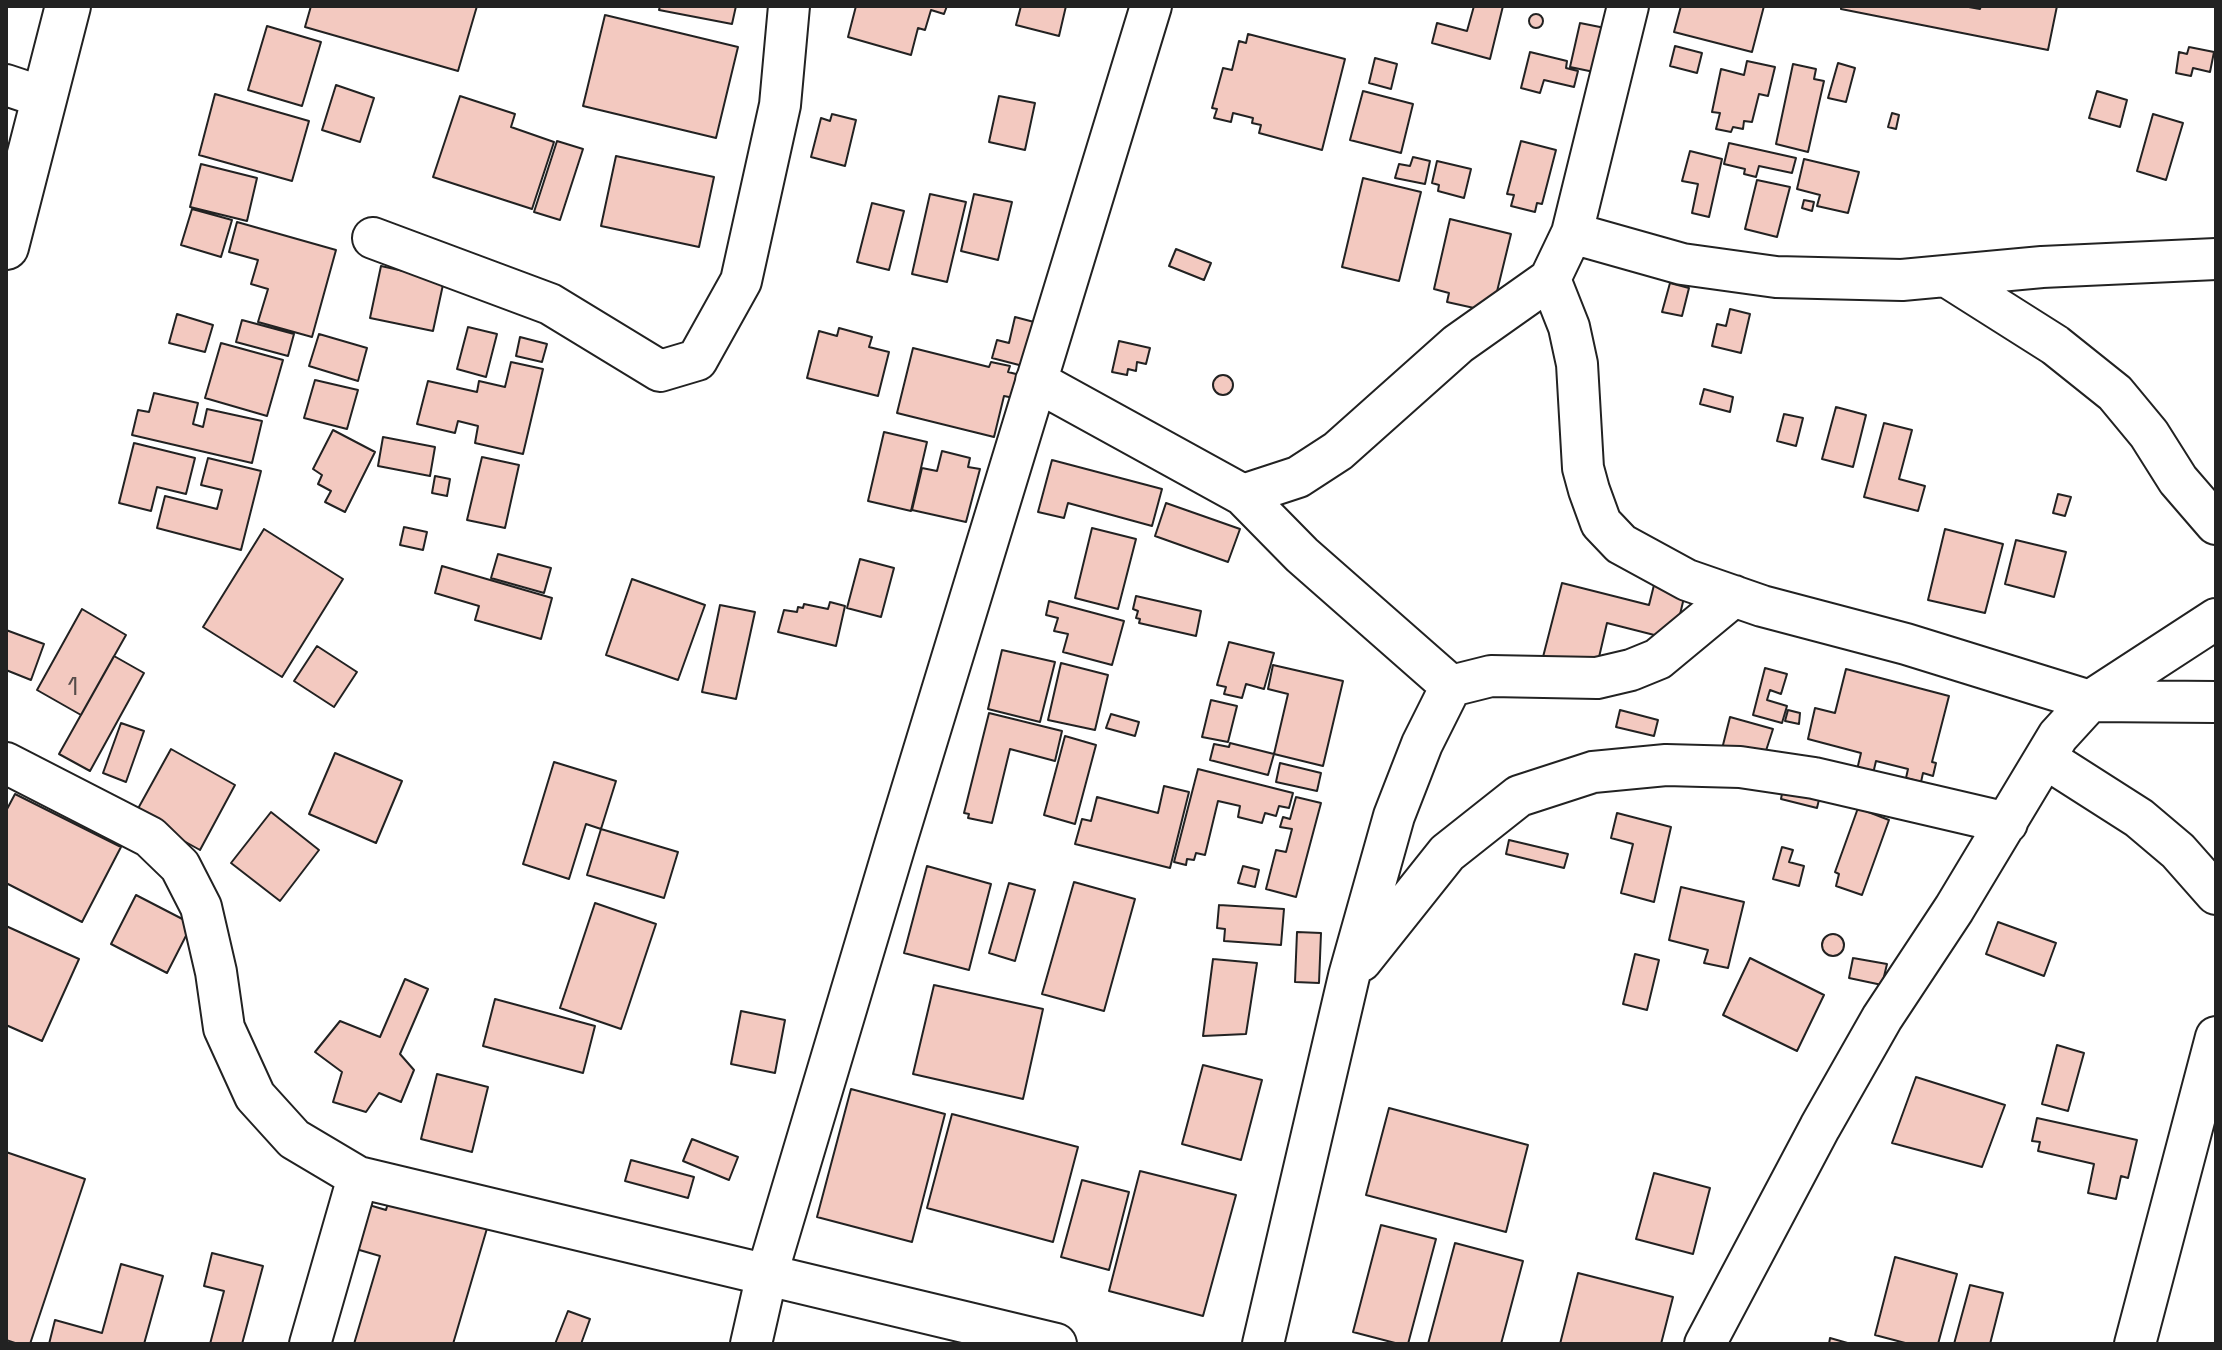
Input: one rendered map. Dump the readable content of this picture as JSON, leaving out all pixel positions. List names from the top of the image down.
{
  "house_numbers": ["1"]
}
